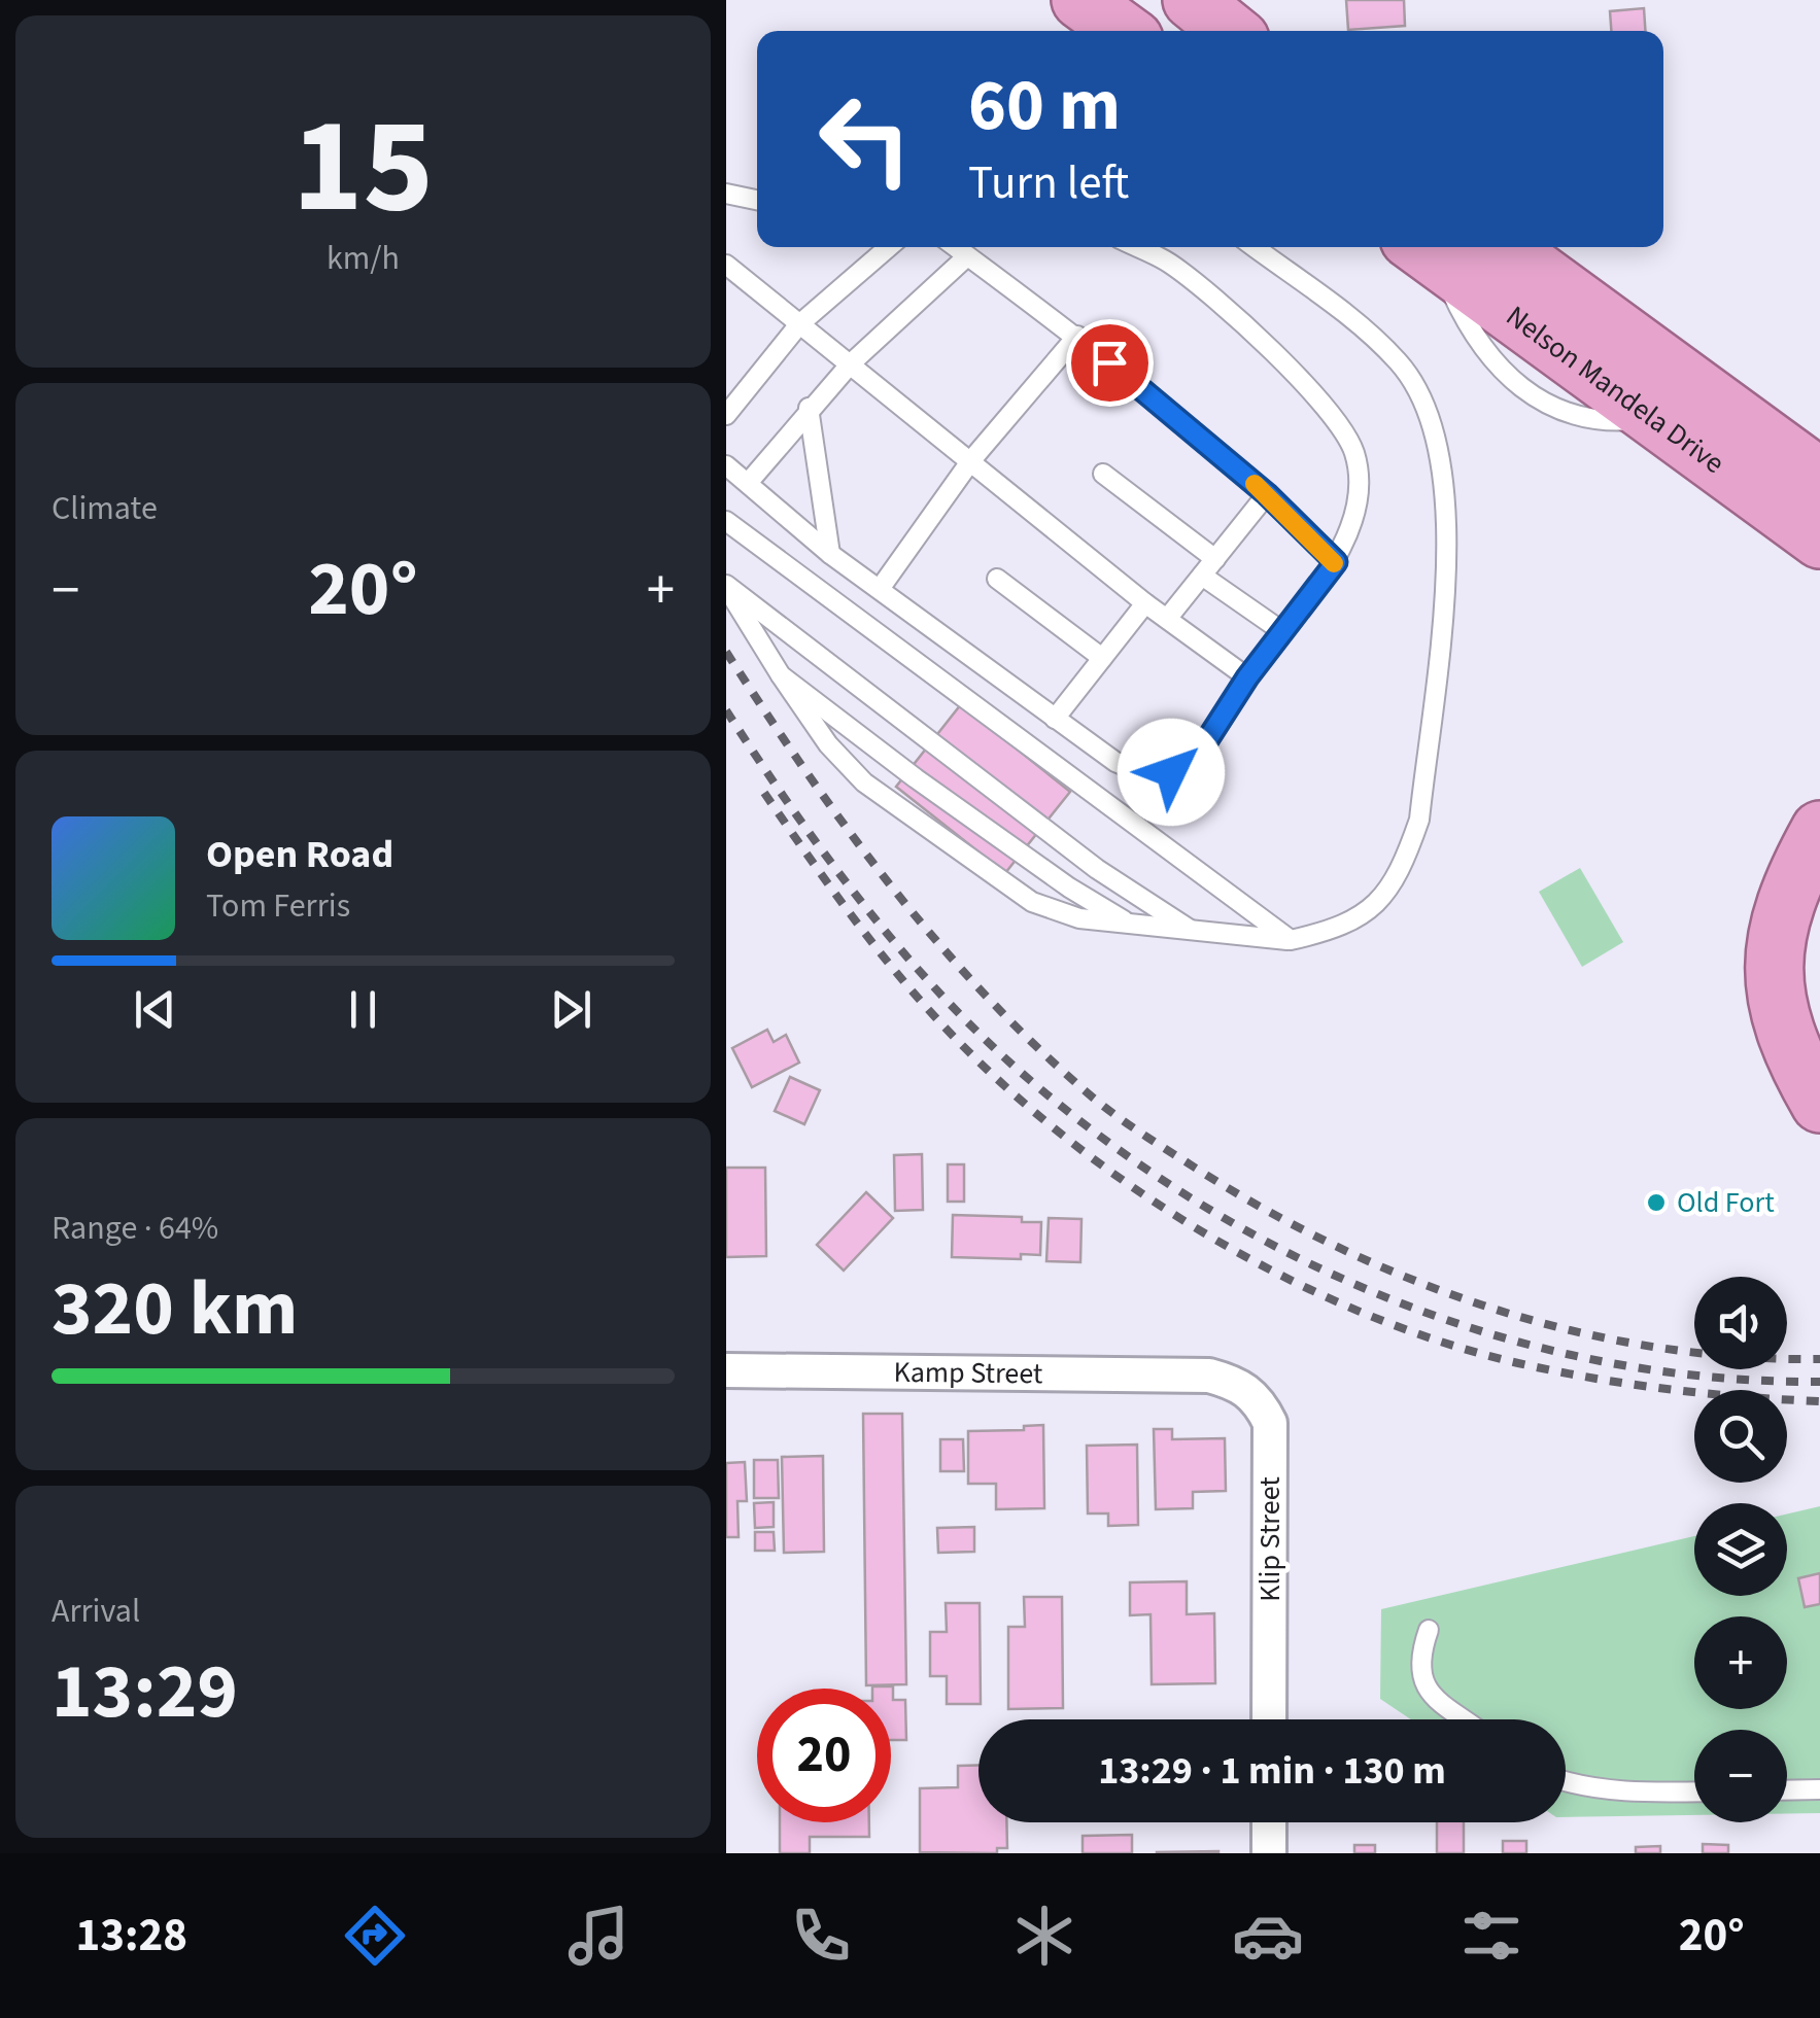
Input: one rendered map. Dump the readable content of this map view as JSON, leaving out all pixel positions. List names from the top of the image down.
{
  "streets": {
    "highway": ["Nelson Mandela Drive"],
    "street": ["Kamp Street", "Klip Street"]
  },
  "crossings": [
    ["Kamp Street", "Klip Street"]
  ],
  "places": ["Old Fort"],
  "page": {
    "tile": [
      ["15", "km/h"],
      "Climate",
      ["Range · 64%", "320 km"],
      ["Arrival", "13:29"]
    ],
    "turn": ["60 m", "Turn left"],
    "heat": ["−", "20°", "+"],
    "song": ["Open Road", "Tom Ferris"],
    "map_buttons": ["+", "−"],
    "limit": "20",
    "trip": "13:29 · 1 min · 130 m",
    "tabs": ["13:28", "20°"]
  }
}
